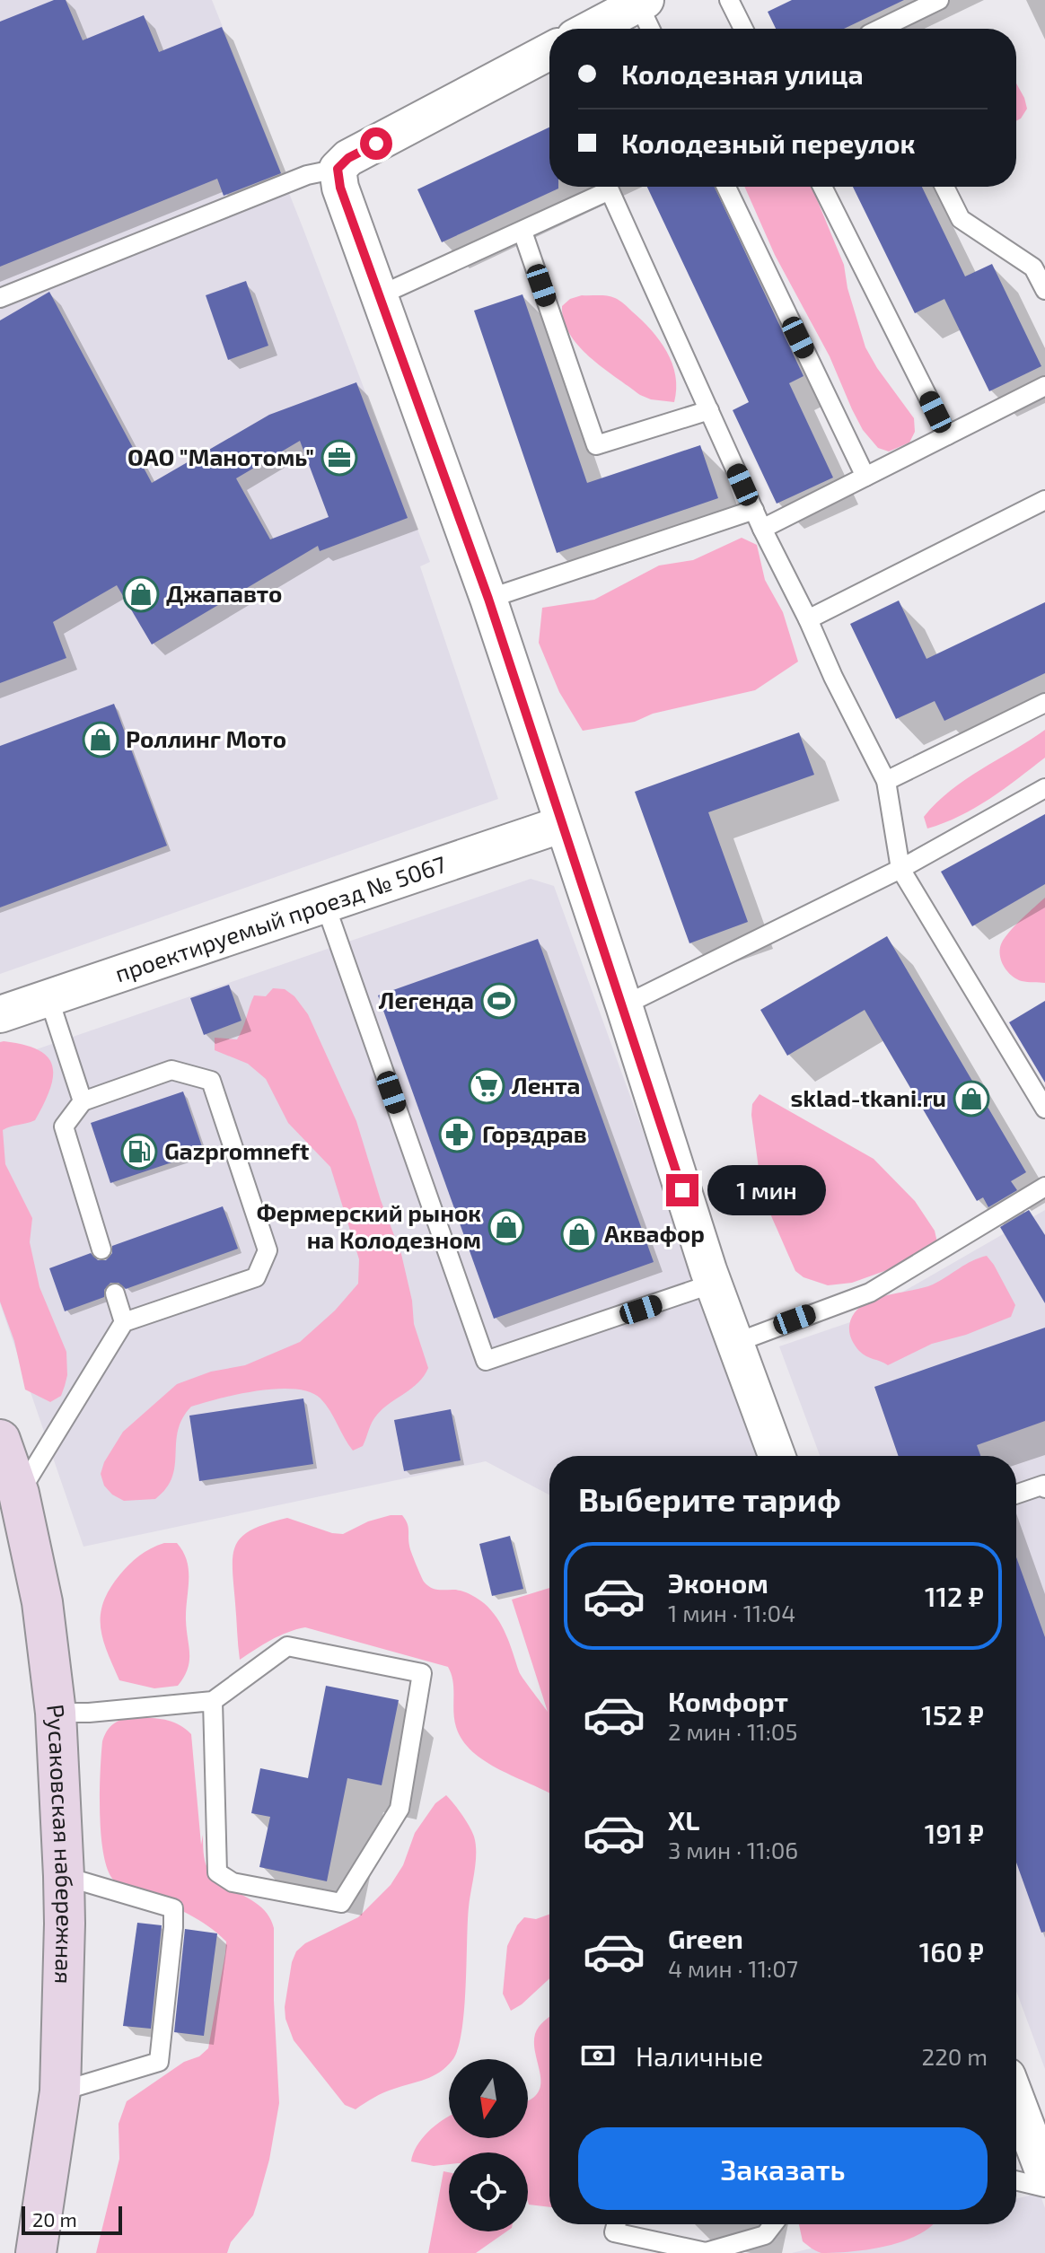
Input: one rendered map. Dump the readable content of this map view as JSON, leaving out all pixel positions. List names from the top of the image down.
{
  "streets": {
    "main road": ["Русаковская набережная"],
    "street": ["проектируемый проезд № 5067"]
  },
  "places": {
    "office": ["ОАО \"Манотомь\""],
    "shop": [
      "Джапавто",
      "Роллинг Мото",
      "sklad-tkani.ru",
      "Фермерский рынок на Колодезном",
      "Аквафор"
    ],
    "sports": ["Легенда"],
    "supermarket": ["Лента"],
    "pharmacy": ["Горздрав"],
    "fuel station": ["Gazpromneft"]
  },
  "scale_bar": "20 m",
  "north": "bottom",
  "page": {
    "banner": ["Колодезная улица", "Колодезный переулок"],
    "bubble": "1 мин",
    "heading": "Выберите тариф",
    "list": [
      {
        "name": "Эконом",
        "note": "1 мин · 11:04",
        "value": "112 ₽"
      },
      {
        "name": "Комфорт",
        "note": "2 мин · 11:05",
        "value": "152 ₽"
      },
      {
        "name": "XL",
        "note": "3 мин · 11:06",
        "value": "191 ₽"
      },
      {
        "name": "Green",
        "note": "4 мин · 11:07",
        "value": "160 ₽"
      }
    ],
    "pay": ["Наличные", "220 m"],
    "buttons": "Заказать",
    "scale": "20 m"
  }
}
